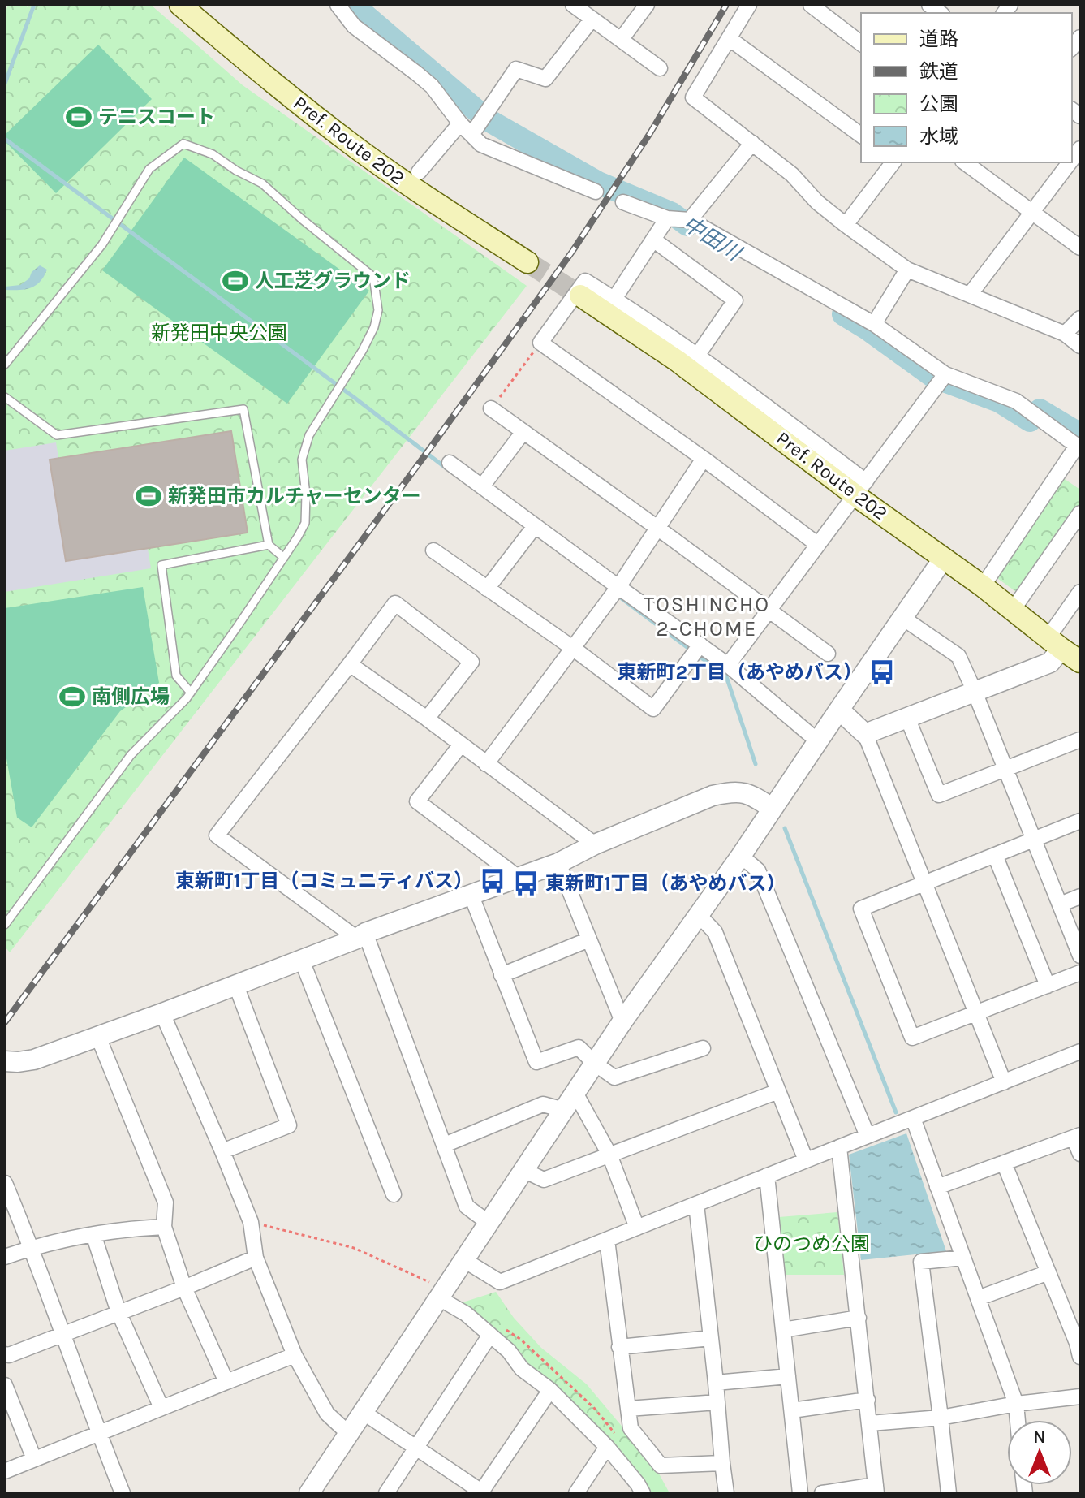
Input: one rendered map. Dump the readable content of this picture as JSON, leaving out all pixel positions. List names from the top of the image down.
{
  "streets": {
    "main road": ["Pref. Route 202"]
  },
  "districts": ["TOSHINCHO 2-CHOME"],
  "water": ["中田川"],
  "parks": ["新発田中央公園", "ひのつめ公園"],
  "places": {
    "sports": [
      "テニスコート",
      "人工芝グラウンド",
      "新発田市カルチャーセンター",
      "南側広場"
    ],
    "bus stop": ["東新町2丁目（あやめバス）", "東新町1丁目（コミュニティバス）", "東新町1丁目（あやめバス）"]
  },
  "legend": [
    "道路",
    "鉄道",
    "公園",
    "水域"
  ],
  "north": "top"
}
